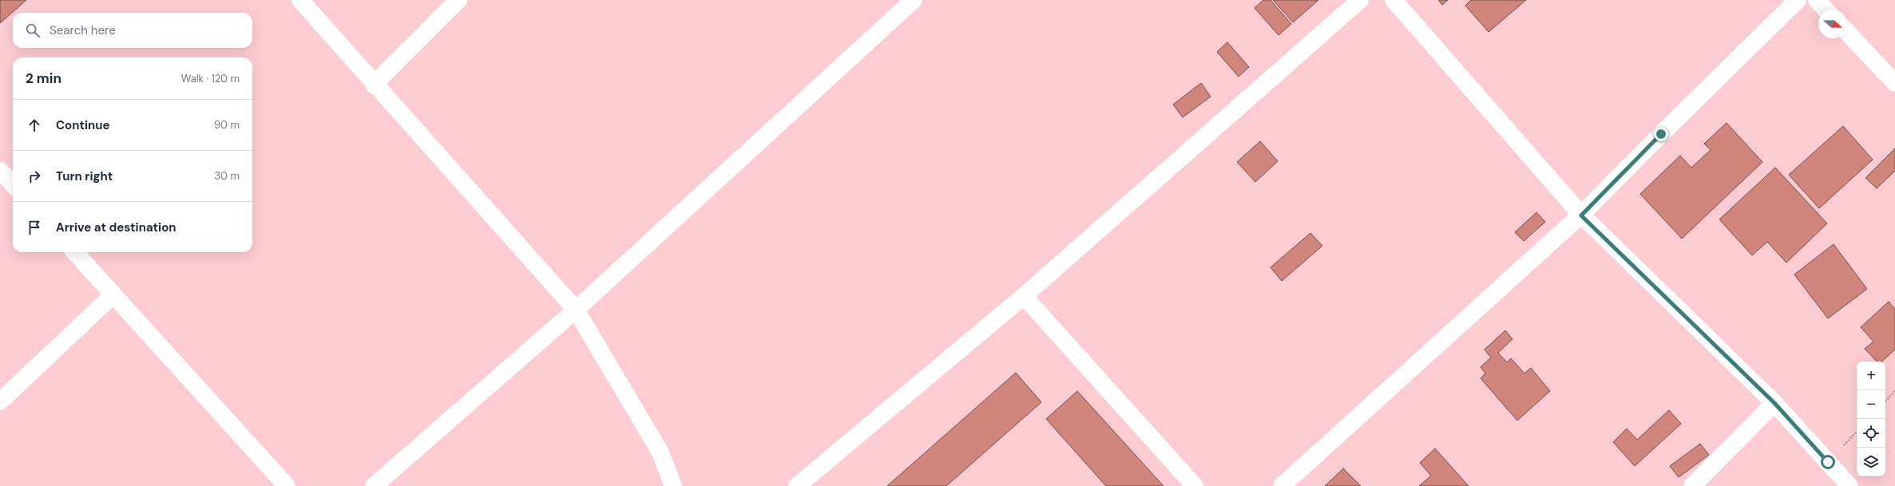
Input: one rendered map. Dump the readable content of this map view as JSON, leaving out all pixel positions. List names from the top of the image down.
{
  "north": "right",
  "page": {
    "search": "Search here",
    "heading": ["2 min", "Walk · 120 m"],
    "list": [
      ["Continue", "90 m"],
      ["Turn right", "30 m"],
      "Arrive at destination"
    ],
    "map_buttons": ["+", "−"]
  }
}
